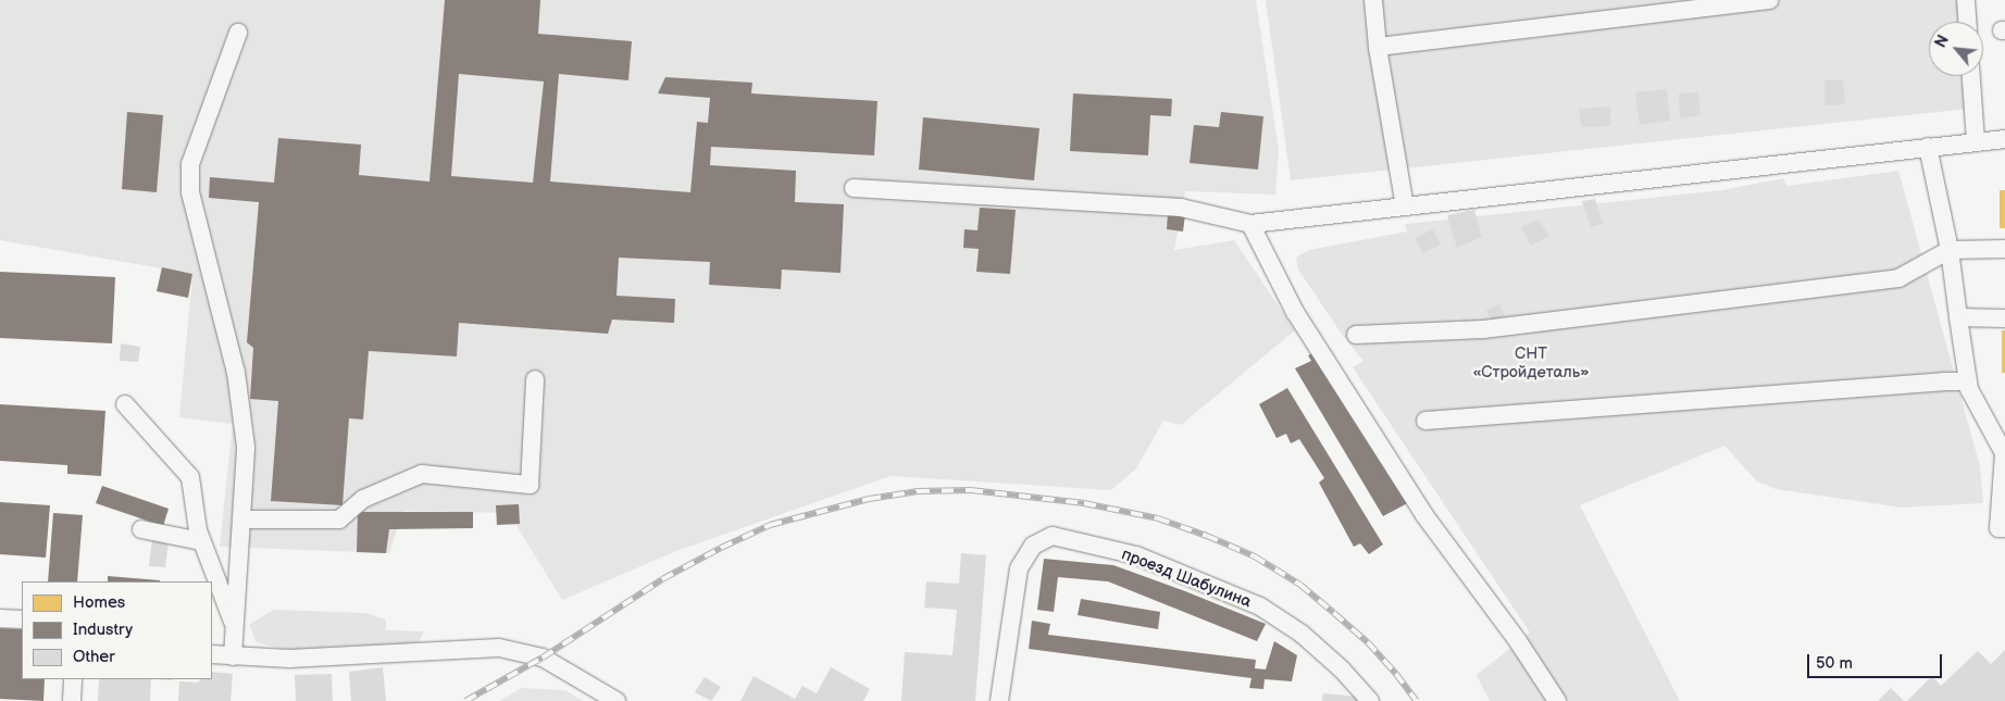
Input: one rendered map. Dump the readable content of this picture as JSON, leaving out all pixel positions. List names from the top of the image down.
{
  "streets": {
    "street": ["проезд Шабулина"]
  },
  "parks": ["СНТ «Стройдеталь»"],
  "legend": ["Homes", "Industry", "Other"],
  "scale_bar": "50 m",
  "north": "top left"
}
